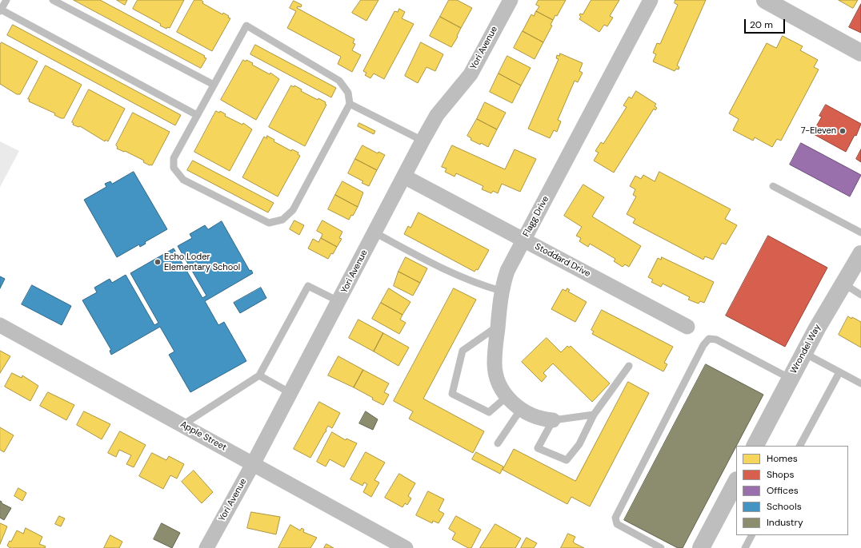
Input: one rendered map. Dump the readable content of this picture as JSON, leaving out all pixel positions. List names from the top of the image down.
{
  "streets": {
    "street": [
      "Yori Avenue",
      "Flagg Drive",
      "Stoddard Drive",
      "Wrondel Way",
      "Apple Street"
    ]
  },
  "crossings": [
    ["Yori Avenue", "Stoddard Drive"],
    ["Yori Avenue", "Apple Street"],
    ["Flagg Drive", "Stoddard Drive"]
  ],
  "places": ["7-Eleven", "Echo Loder Elementary School"],
  "legend": [
    "Homes",
    "Shops",
    "Offices",
    "Schools",
    "Industry"
  ],
  "scale_bar": "20 m"
}
